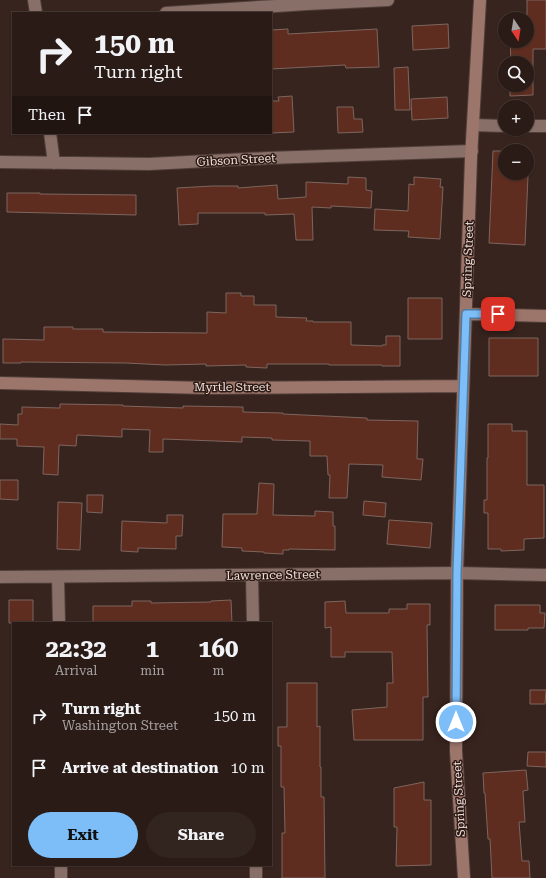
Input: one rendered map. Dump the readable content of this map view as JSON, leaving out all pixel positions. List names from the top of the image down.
{
  "streets": {
    "street": [
      "Gibson Street",
      "Spring Street",
      "Myrtle Street",
      "Lawrence Street"
    ]
  },
  "crossings": [
    ["Gibson Street", "Spring Street"],
    ["Spring Street", "Myrtle Street"],
    ["Spring Street", "Lawrence Street"]
  ],
  "north": "bottom",
  "page": {
    "map_buttons": ["+", "−"],
    "turn": ["150 m", "Turn right"],
    "then": "Then",
    "eta": [
      "22:32",
      "Arrival",
      "1",
      "min",
      "160",
      "m"
    ],
    "list": [
      {
        "name": "Turn right",
        "note": "Washington Street",
        "value": "150 m"
      },
      {
        "name": "Arrive at destination",
        "value": "10 m"
      }
    ],
    "buttons": ["Exit", "Share"]
  }
}
